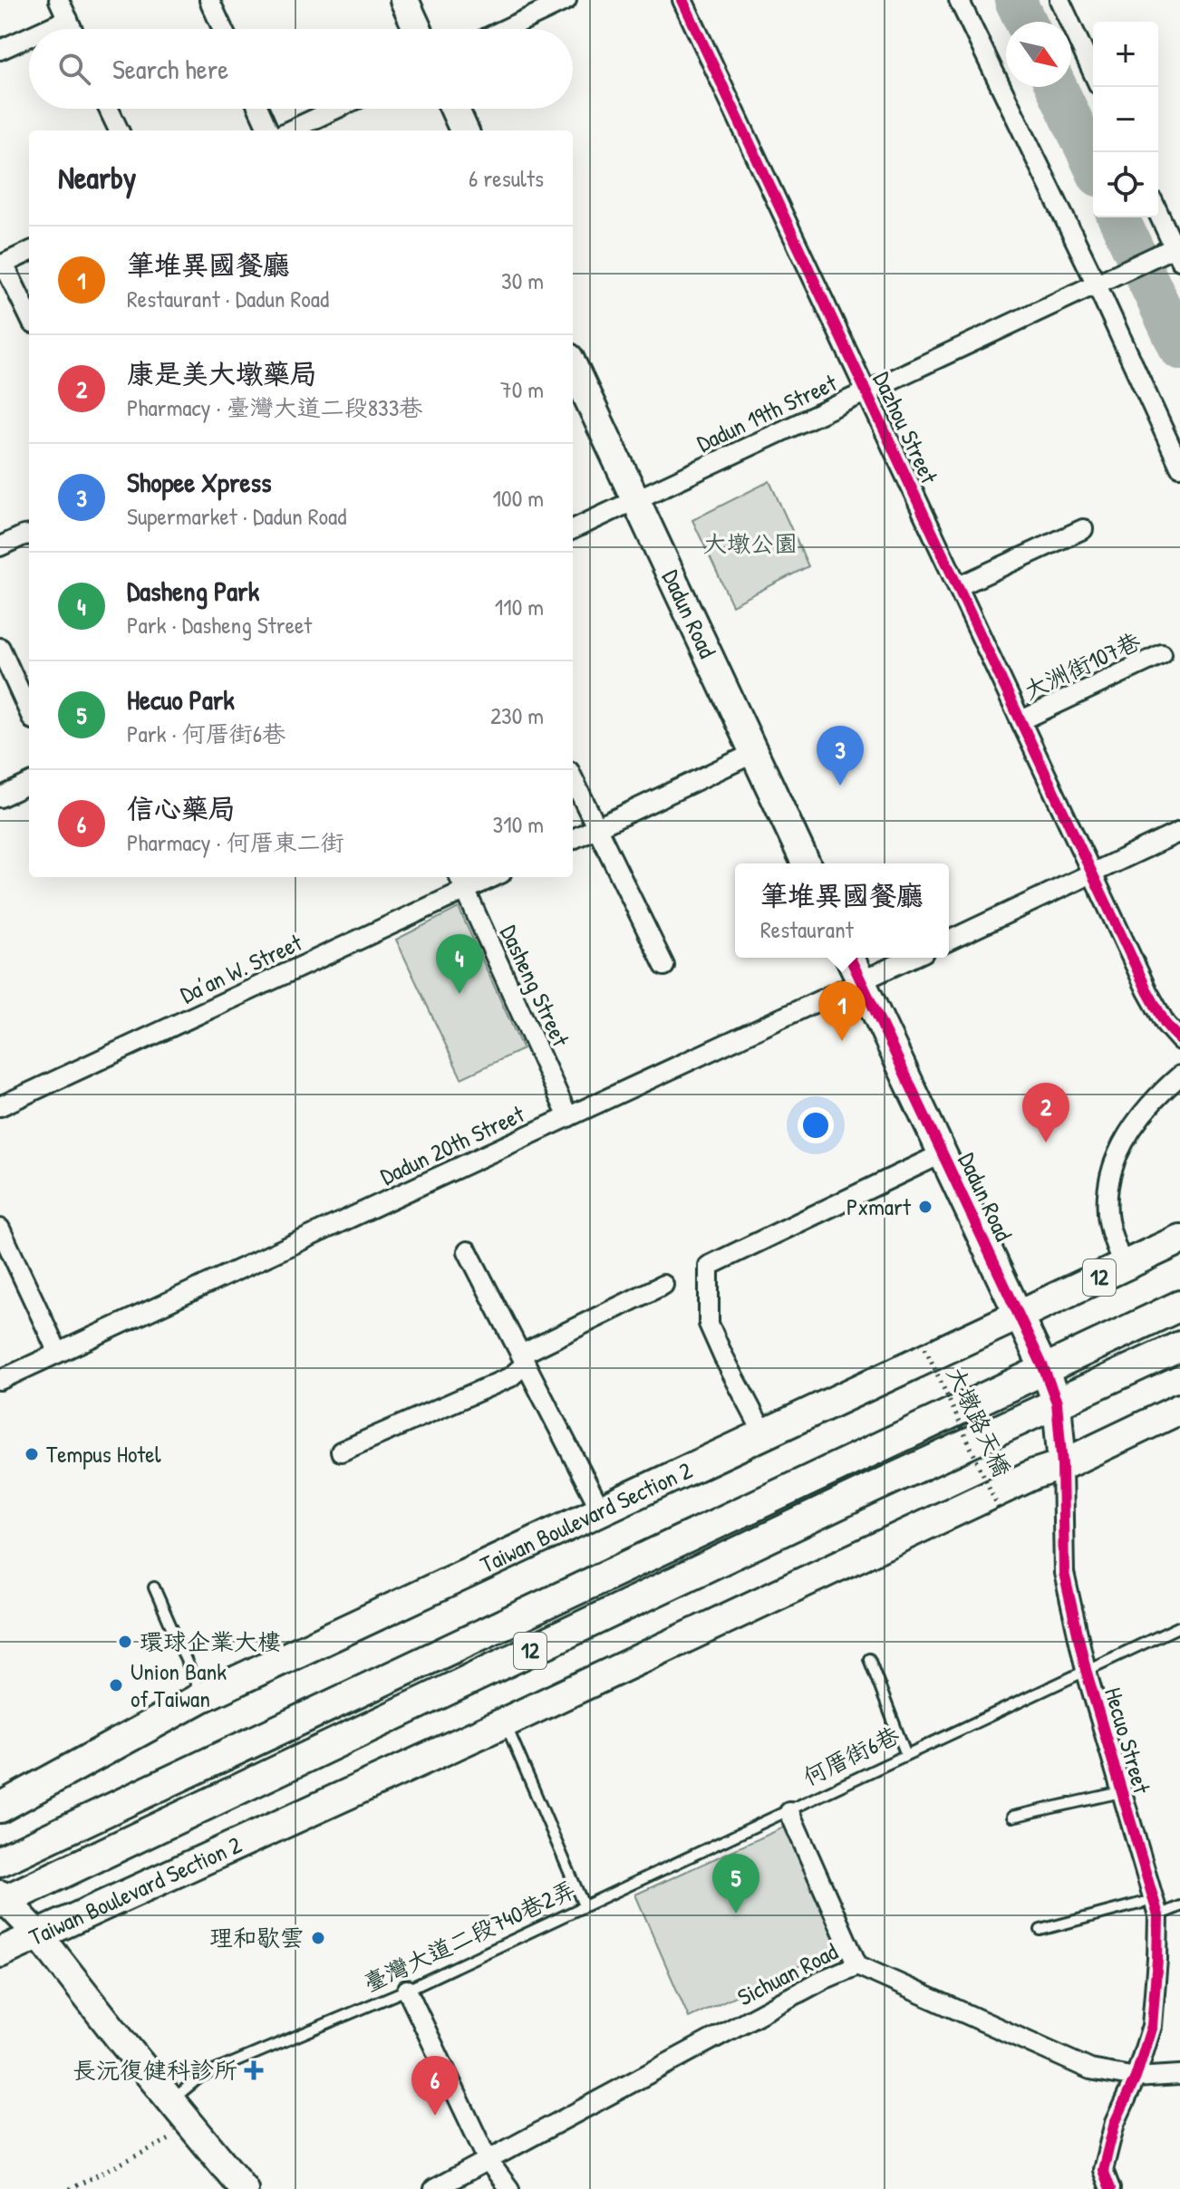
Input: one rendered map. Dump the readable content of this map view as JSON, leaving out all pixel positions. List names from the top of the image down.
{
  "streets": {
    "main road": ["12", "Taiwan Boulevard Section 2"],
    "street": [
      "Dadun 19th Street",
      "Dazhou Street",
      "Dadun Road",
      "大洲街107巷",
      "Da’an W. Street",
      "Dasheng Street",
      "Dadun 20th Street",
      "Hecuo Street",
      "何厝街6巷",
      "Sichuan Road"
    ],
    "lane": ["臺灣大道二段740巷2弄"],
    "path": ["大墩路天橋"]
  },
  "crossings": [
    ["Dadun 19th Street", "Dazhou Street"],
    ["Dadun 19th Street", "Dadun Road"],
    ["Dazhou Street", "大洲街107巷"],
    ["Dadun Road", "Dadun 20th Street"],
    ["Dadun Road", "12"],
    ["Dadun Road", "Taiwan Boulevard Section 2"],
    ["Dadun Road", "Hecuo Street"],
    ["Da’an W. Street", "Dasheng Street"],
    ["Dasheng Street", "Dadun 20th Street"],
    ["Taiwan Boulevard Section 2", "Hecuo Street"],
    ["Hecuo Street", "何厝街6巷"],
    ["Hecuo Street", "Sichuan Road"],
    ["何厝街6巷", "臺灣大道二段740巷2弄"],
    ["何厝街6巷", "Sichuan Road"]
  ],
  "parks": ["大墩公園"],
  "places": {
    "other": [
      "Pxmart",
      "Tempus Hotel",
      "環球企業大樓",
      "Union Bank of Taiwan",
      "理和歇雲"
    ],
    "health": ["長沅復健科診所"]
  },
  "north": "bottom right",
  "page": {
    "map_buttons": ["+", "−"],
    "search": "Search here",
    "heading": ["Nearby", "6 results"],
    "list": [
      {
        "mark": "1",
        "name": "筆堆異國餐廳",
        "note": "Restaurant · Dadun Road",
        "value": "30 m"
      },
      {
        "mark": "2",
        "name": "康是美大墩藥局",
        "note": "Pharmacy · 臺灣大道二段833巷",
        "value": "70 m"
      },
      {
        "mark": "3",
        "name": "Shopee Xpress",
        "note": "Supermarket · Dadun Road",
        "value": "100 m"
      },
      {
        "mark": "4",
        "name": "Dasheng Park",
        "note": "Park · Dasheng Street",
        "value": "110 m"
      },
      {
        "mark": "5",
        "name": "Hecuo Park",
        "note": "Park · 何厝街6巷",
        "value": "230 m"
      },
      {
        "mark": "6",
        "name": "信心藥局",
        "note": "Pharmacy · 何厝東二街",
        "value": "310 m"
      }
    ],
    "pins": [
      "3",
      "4",
      "1",
      "2",
      "5",
      "6"
    ],
    "popup": ["筆堆異國餐廳", "Restaurant"]
  }
}
